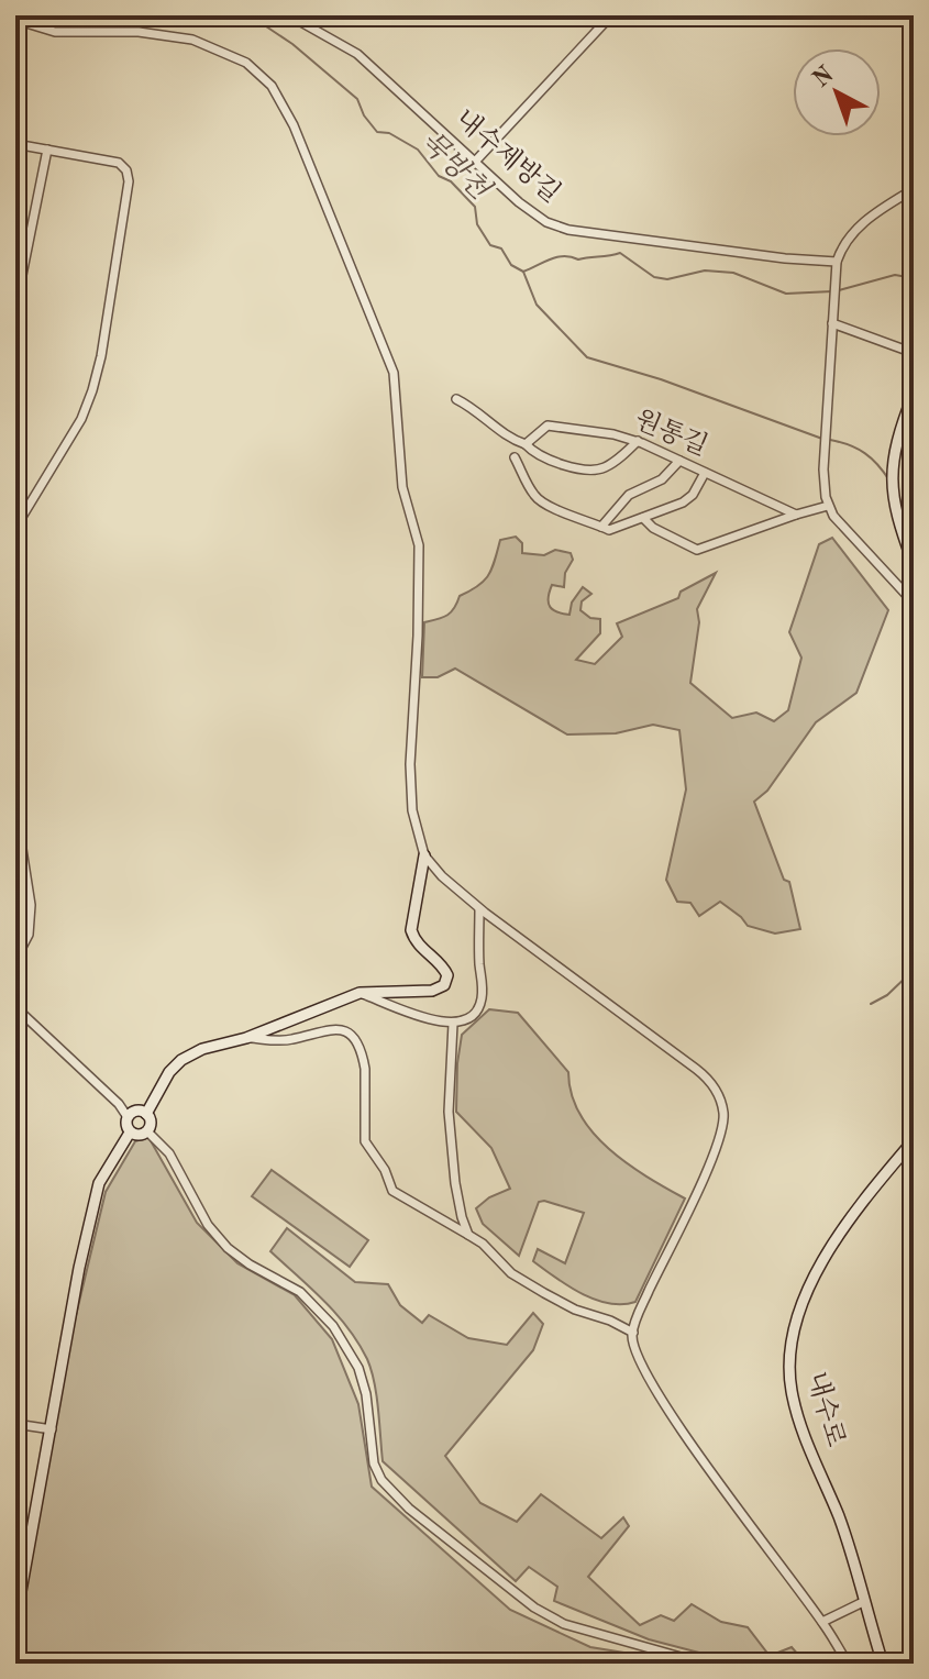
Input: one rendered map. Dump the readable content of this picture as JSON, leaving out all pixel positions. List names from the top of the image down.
{
  "streets": {
    "street": ["내수제방길", "원통길", "내수로"]
  },
  "water": ["묵방천"],
  "north": "top left"
}
